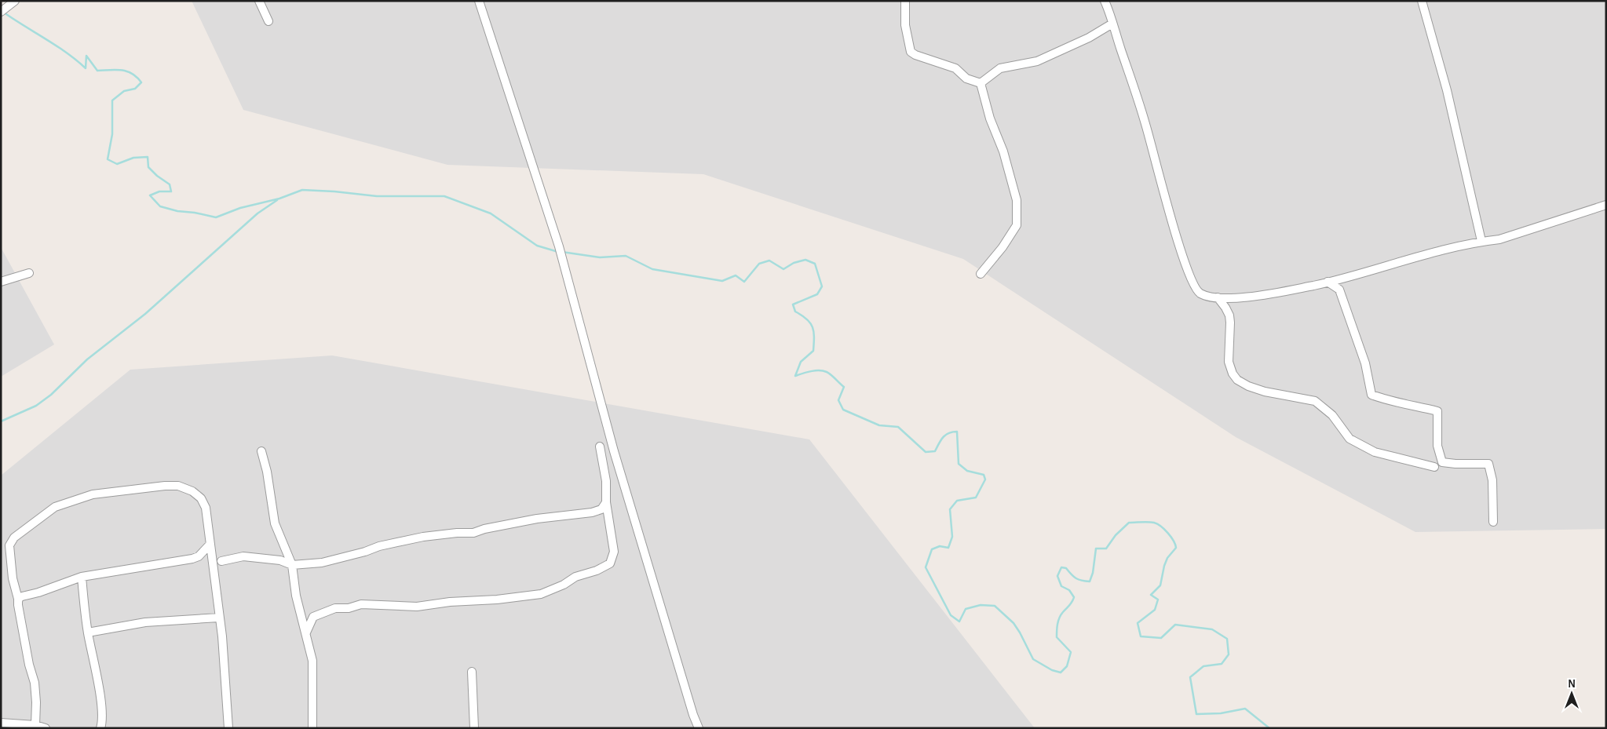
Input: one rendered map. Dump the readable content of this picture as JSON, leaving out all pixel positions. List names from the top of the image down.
{
  "north": "top"
}
